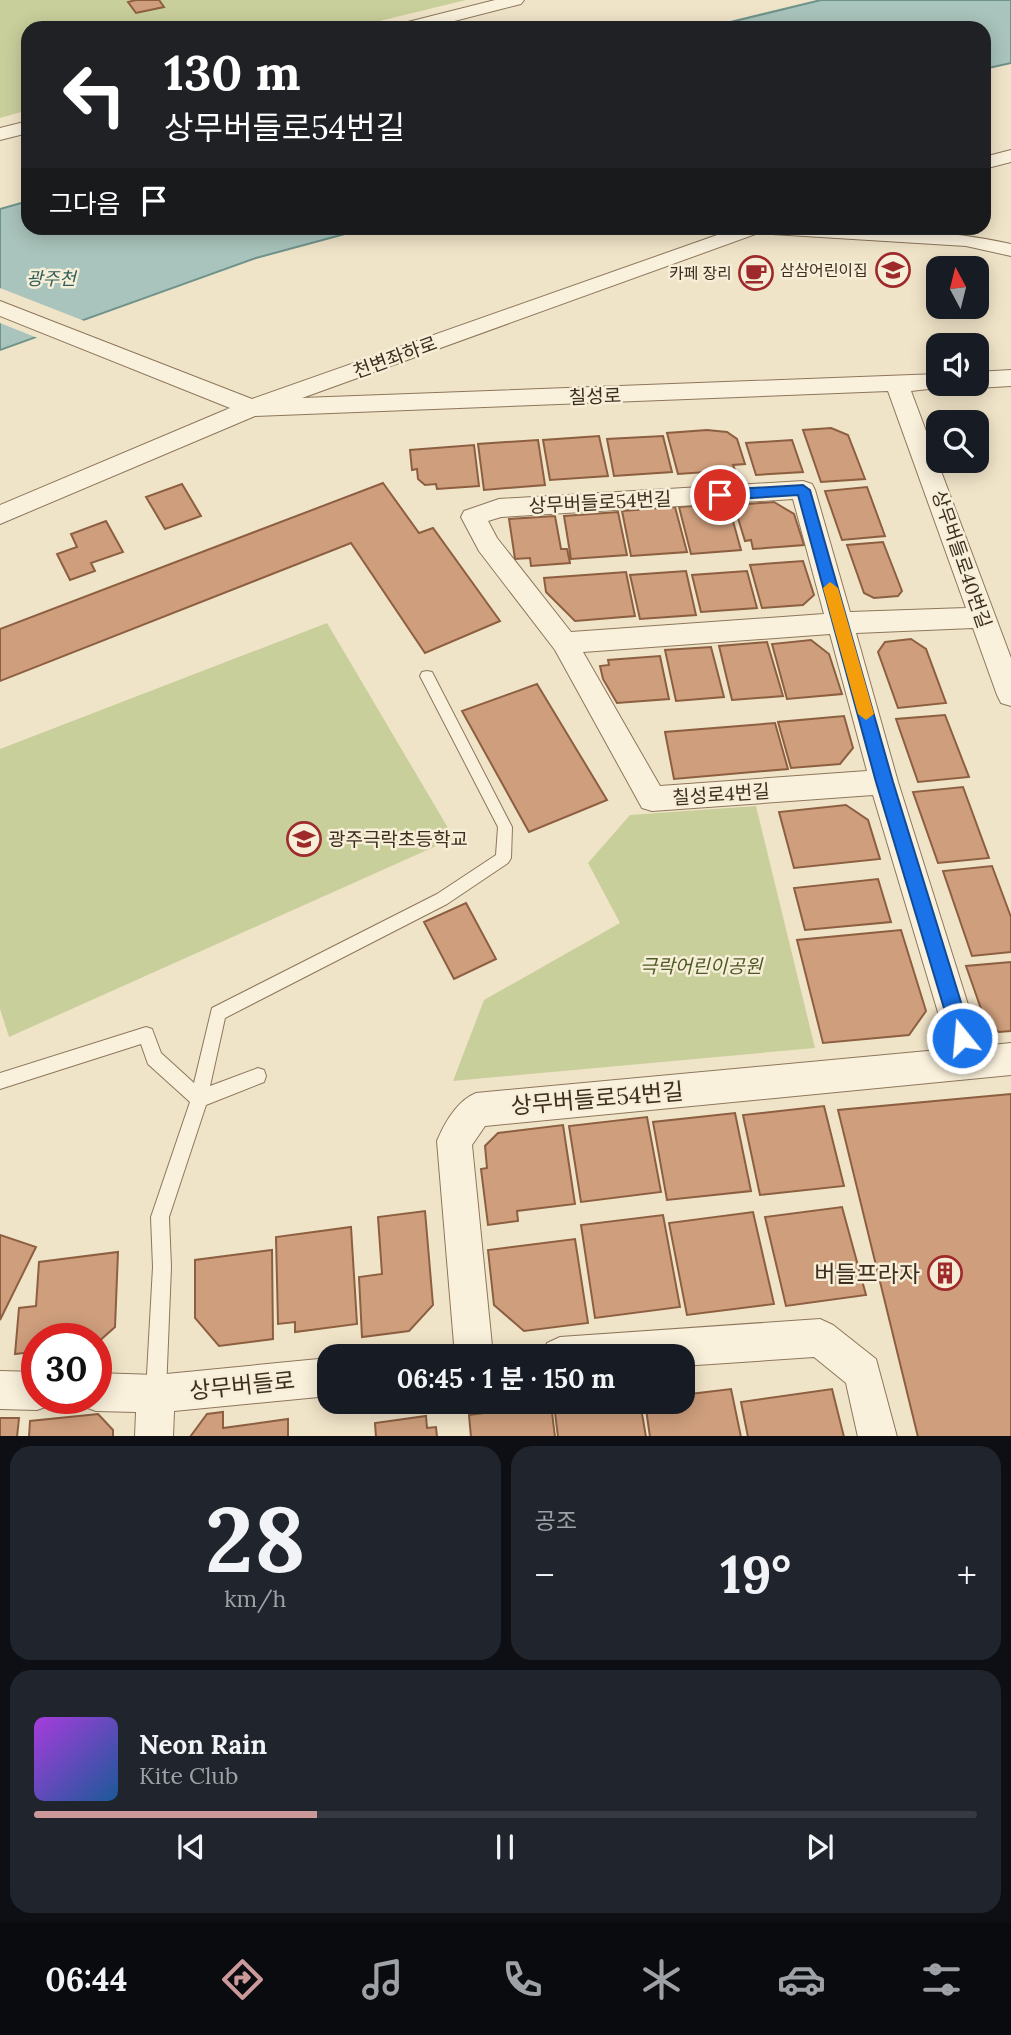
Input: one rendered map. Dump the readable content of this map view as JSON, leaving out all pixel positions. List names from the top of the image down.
{
  "streets": {
    "street": [
      "천변좌하로",
      "칠성로",
      "상무버들로54번길",
      "상무버들로40번길",
      "칠성로4번길",
      "상무버들로"
    ]
  },
  "crossings": [
    ["천변좌하로", "칠성로"],
    ["칠성로", "상무버들로40번길"],
    ["상무버들로54번길", "칠성로4번길"]
  ],
  "water": ["광주천"],
  "parks": ["극락어린이공원"],
  "places": {
    "school or university": ["삼삼어린이집", "광주극락초등학교"],
    "cafe": ["카페 장리"],
    "building": ["버들프라자"]
  },
  "north": "top",
  "page": {
    "turn": ["130 m", "상무버들로54번길"],
    "then": "그다음",
    "limit": "30",
    "trip": "06:45 · 1 분 · 150 m",
    "tile": [
      ["28", "km/h"],
      "공조"
    ],
    "heat": ["−", "19°", "+"],
    "song": ["Neon Rain", "Kite Club"],
    "tabs": "06:44"
  }
}
